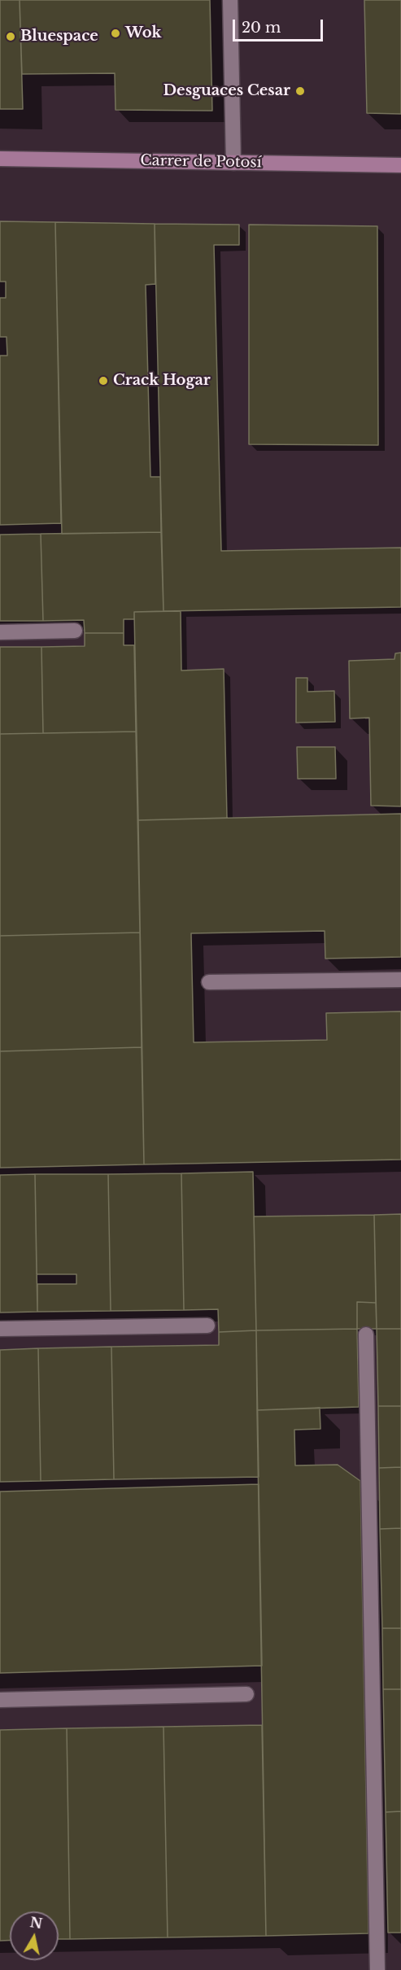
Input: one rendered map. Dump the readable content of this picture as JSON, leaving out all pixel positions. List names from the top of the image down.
{
  "streets": {
    "street": ["Carrer de Potosí"]
  },
  "places": [
    "Wok",
    "Bluespace",
    "Desguaces Cesar",
    "Crack Hogar"
  ],
  "scale_bar": "20 m",
  "north": "top"
}
